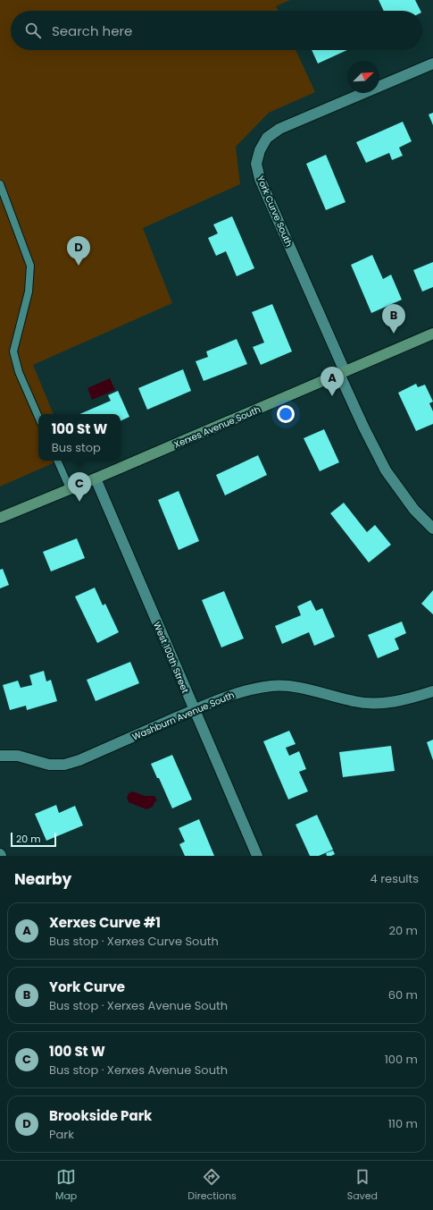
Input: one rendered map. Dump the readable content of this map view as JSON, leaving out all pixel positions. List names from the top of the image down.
{
  "streets": {
    "street": [
      "York Curve South",
      "Xerxes Avenue South",
      "West 100th Street",
      "Washburn Avenue South"
    ]
  },
  "crossings": [
    ["York Curve South", "Xerxes Avenue South"],
    ["Xerxes Avenue South", "West 100th Street"],
    ["West 100th Street", "Washburn Avenue South"]
  ],
  "scale_bar": "20 m",
  "north": "top right",
  "page": {
    "search": "Search here",
    "pins": [
      "D",
      "B",
      "A",
      "C"
    ],
    "popup": ["100 St W", "Bus stop"],
    "scale": "20 m",
    "heading": ["Nearby", "4 results"],
    "list": [
      {
        "mark": "A",
        "name": "Xerxes Curve #1",
        "note": "Bus stop · Xerxes Curve South",
        "value": "20 m"
      },
      {
        "mark": "B",
        "name": "York Curve",
        "note": "Bus stop · Xerxes Avenue South",
        "value": "60 m"
      },
      {
        "mark": "C",
        "name": "100 St W",
        "note": "Bus stop · Xerxes Avenue South",
        "value": "100 m"
      },
      {
        "mark": "D",
        "name": "Brookside Park",
        "note": "Park",
        "value": "110 m"
      }
    ],
    "nav": ["Map", "Directions", "Saved"]
  }
}
